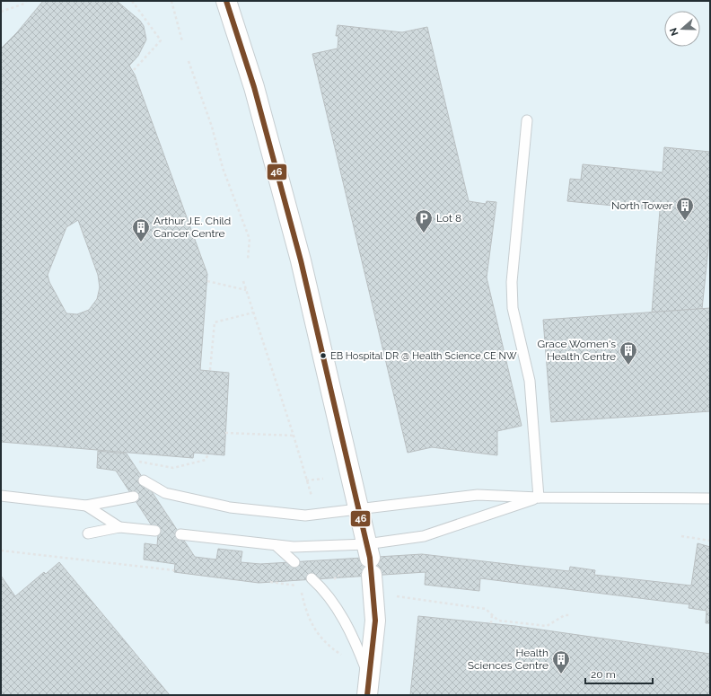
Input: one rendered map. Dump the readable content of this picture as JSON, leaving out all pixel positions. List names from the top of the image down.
{
  "places": {
    "building": [
      "North Tower",
      "Arthur J.E. Child Cancer Centre",
      "Grace Women's Health Centre",
      "Health Sciences Centre"
    ],
    "parking": ["Lot 8"],
    "other": ["EB Hospital DR @ Health Science CE NW"]
  },
  "lines": ["transit line 46"],
  "scale_bar": "20 m",
  "north": "left"
}
